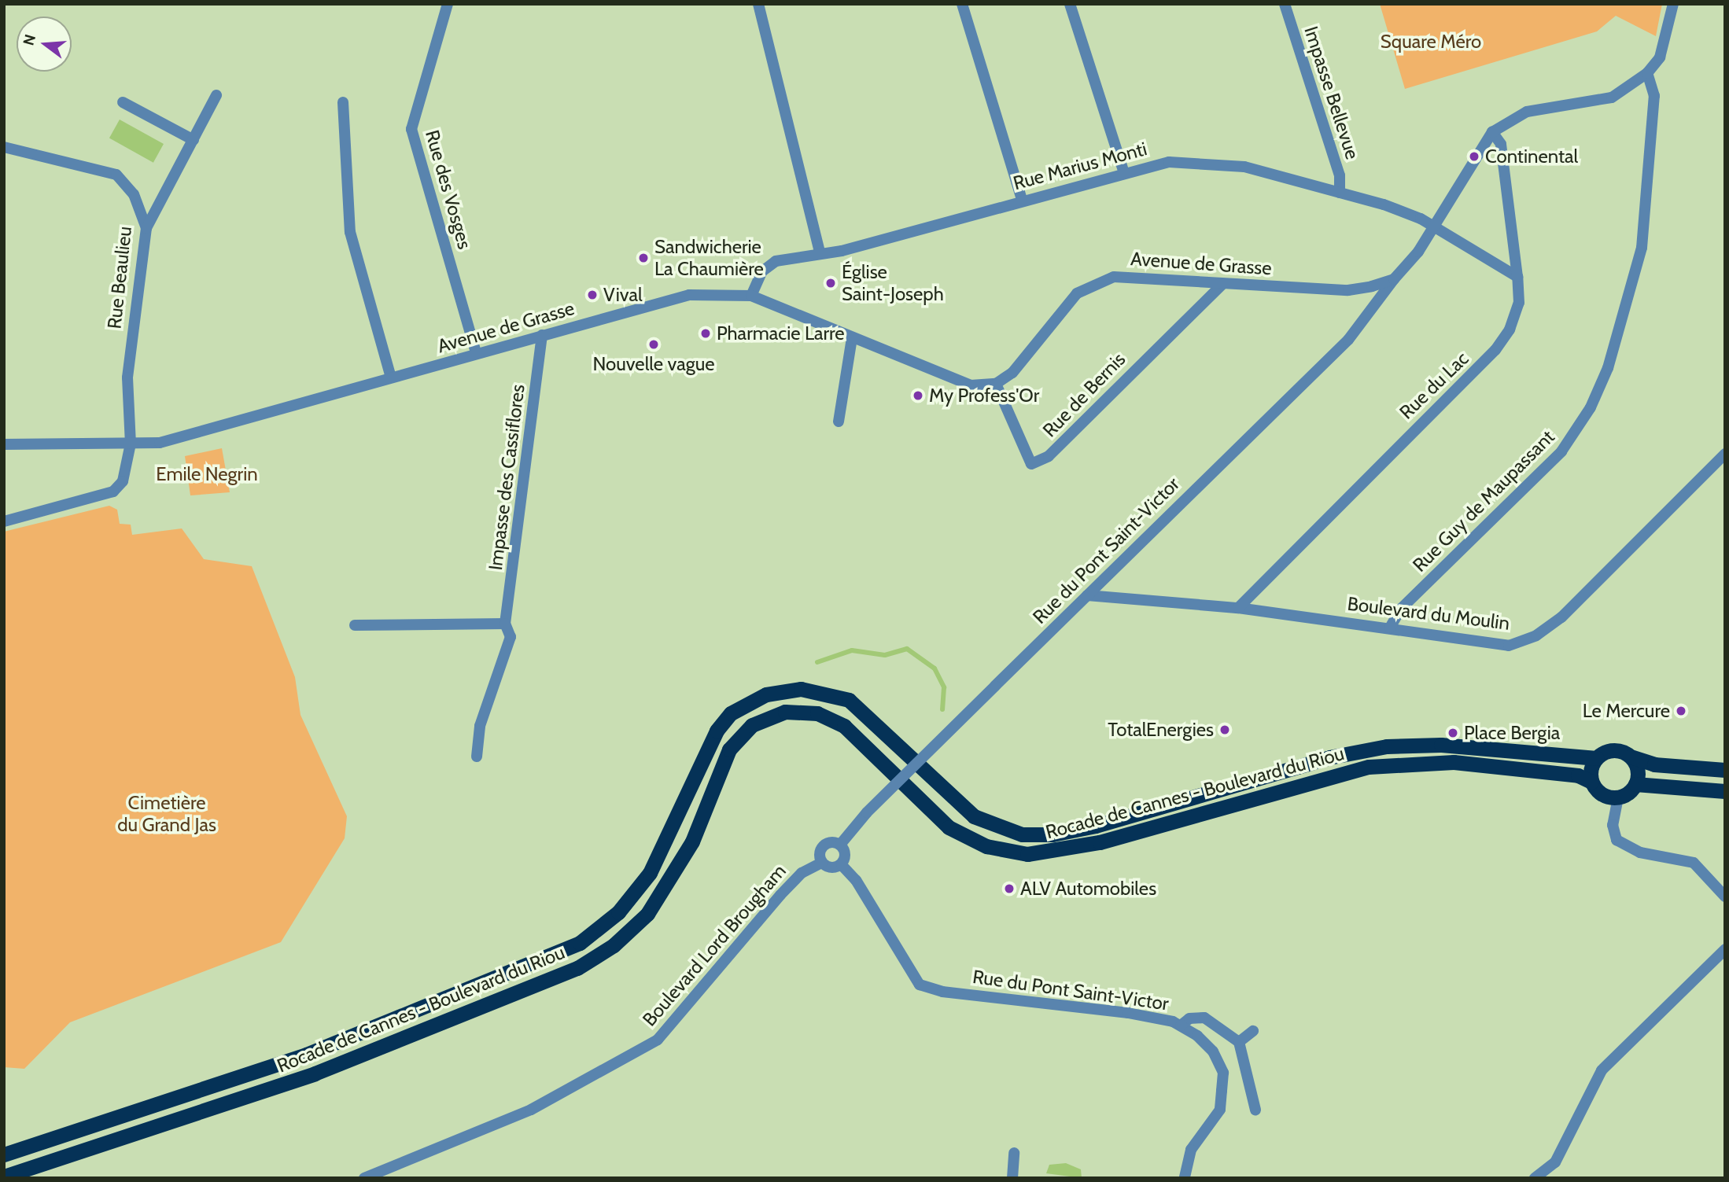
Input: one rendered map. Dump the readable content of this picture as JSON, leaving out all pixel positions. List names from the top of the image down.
{
  "streets": {
    "highway": ["Rocade de Cannes - Boulevard du Riou"],
    "street": [
      "Impasse Bellevue",
      "Rue Marius Monti",
      "Rue des Vosges",
      "Avenue de Grasse",
      "Rue Beaulieu",
      "Rue du Lac",
      "Rue de Bernis",
      "Impasse des Cassiflores",
      "Rue Guy de Maupassant",
      "Rue du Pont Saint-Victor",
      "Boulevard du Moulin",
      "Boulevard Lord Brougham"
    ]
  },
  "crossings": [
    ["Impasse Bellevue", "Rue Marius Monti"],
    ["Rue Marius Monti", "Avenue de Grasse"],
    ["Rue Marius Monti", "Rue du Lac"],
    ["Rue des Vosges", "Avenue de Grasse"],
    ["Avenue de Grasse", "Rue Beaulieu"],
    ["Avenue de Grasse", "Rue de Bernis"],
    ["Avenue de Grasse", "Impasse des Cassiflores"],
    ["Avenue de Grasse", "Rue du Pont Saint-Victor"],
    ["Rue du Lac", "Boulevard du Moulin"],
    ["Rue Guy de Maupassant", "Boulevard du Moulin"],
    ["Rue du Pont Saint-Victor", "Boulevard du Moulin"],
    ["Rue du Pont Saint-Victor", "Boulevard Lord Brougham"]
  ],
  "parks": ["Square Méro", "Emile Negrin", "Cimetière du Grand Jas"],
  "places": [
    "Continental",
    "Sandwicherie La Chaumière",
    "Église Saint-Joseph",
    "Vival",
    "Pharmacie Larre",
    "Nouvelle vague",
    "My Profess'Or",
    "Le Mercure",
    "TotalEnergies",
    "Place Bergia",
    "ALV Automobiles"
  ],
  "north": "left"
}
